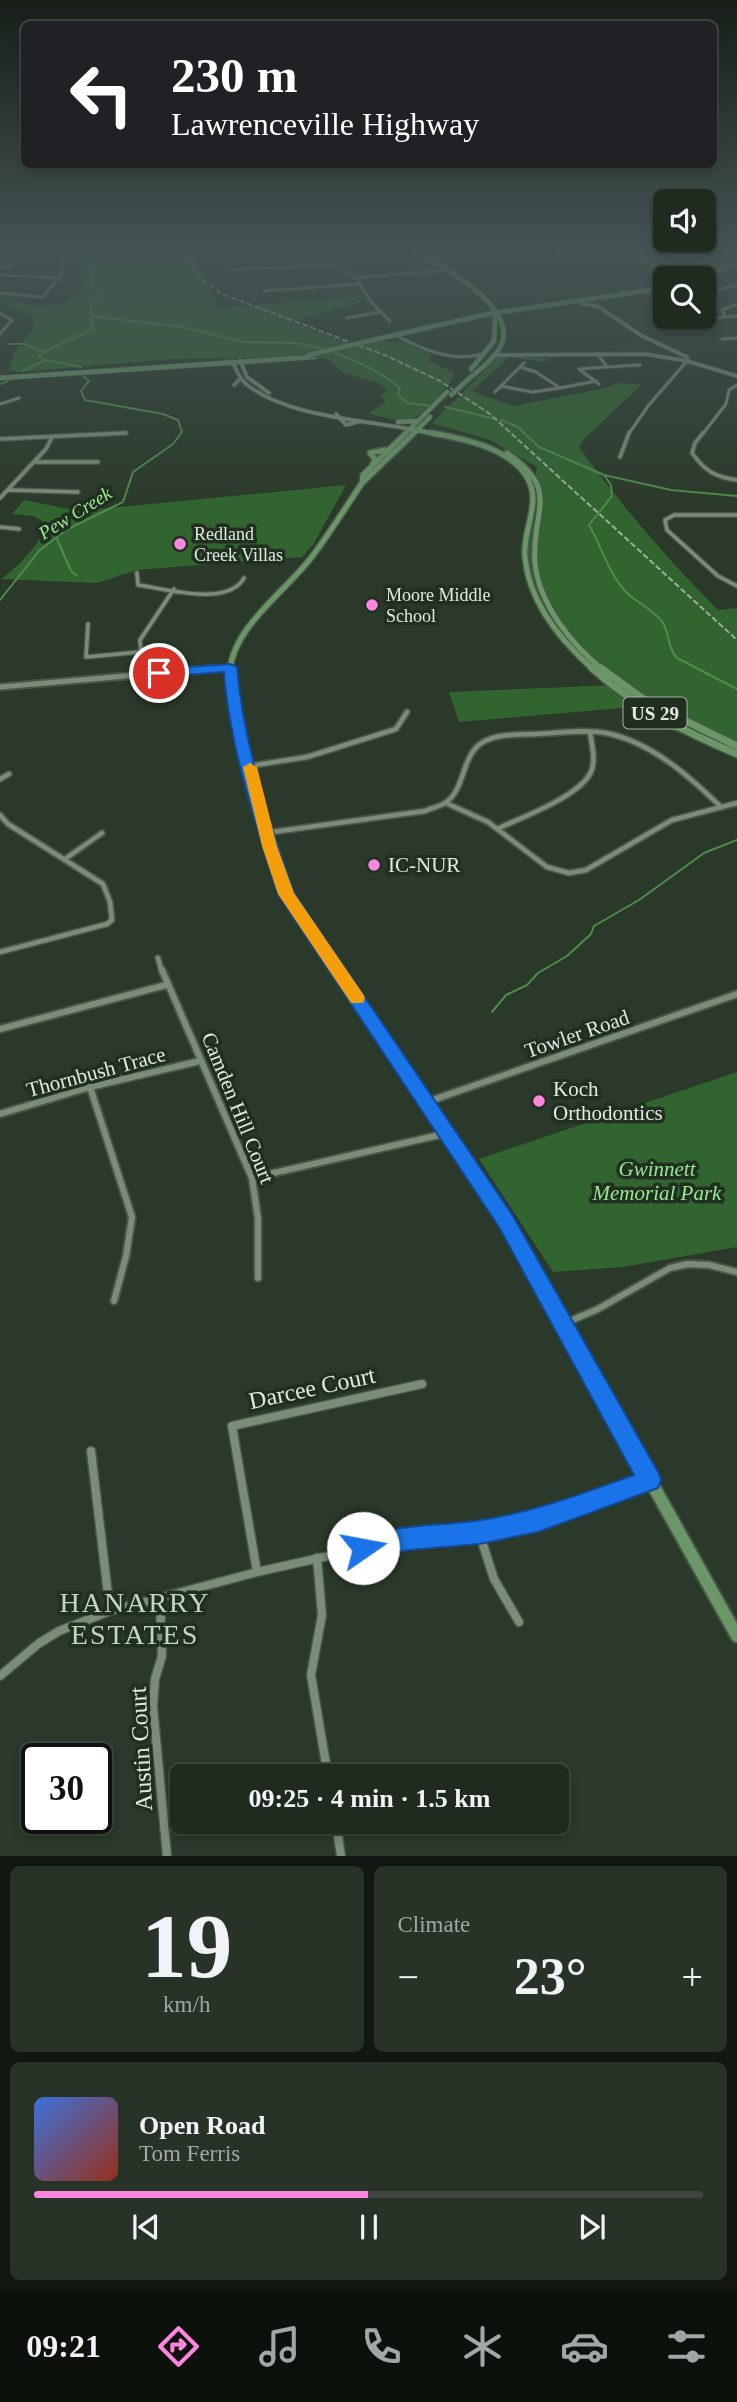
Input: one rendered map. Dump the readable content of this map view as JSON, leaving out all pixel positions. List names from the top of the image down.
{
  "streets": {
    "main road": ["US 29"],
    "street": [
      "Towler Road",
      "Thornbush Trace",
      "Camden Hill Court",
      "Darcee Court",
      "Austin Court"
    ]
  },
  "crossings": [
    ["Thornbush Trace", "Camden Hill Court"]
  ],
  "districts": ["HANARRY ESTATES"],
  "water": ["Pew Creek"],
  "parks": ["Gwinnett Memorial Park"],
  "places": [
    "Redland Creek Villas",
    "Moore Middle School",
    "IC-NUR",
    "Koch Orthodontics"
  ],
  "page": {
    "turn": ["230 m", "Lawrenceville Highway"],
    "limit": "30",
    "trip": "09:25 · 4 min · 1.5 km",
    "tile": [
      ["19", "km/h"],
      "Climate"
    ],
    "heat": ["−", "23°", "+"],
    "song": ["Open Road", "Tom Ferris"],
    "tabs": "09:21"
  }
}
